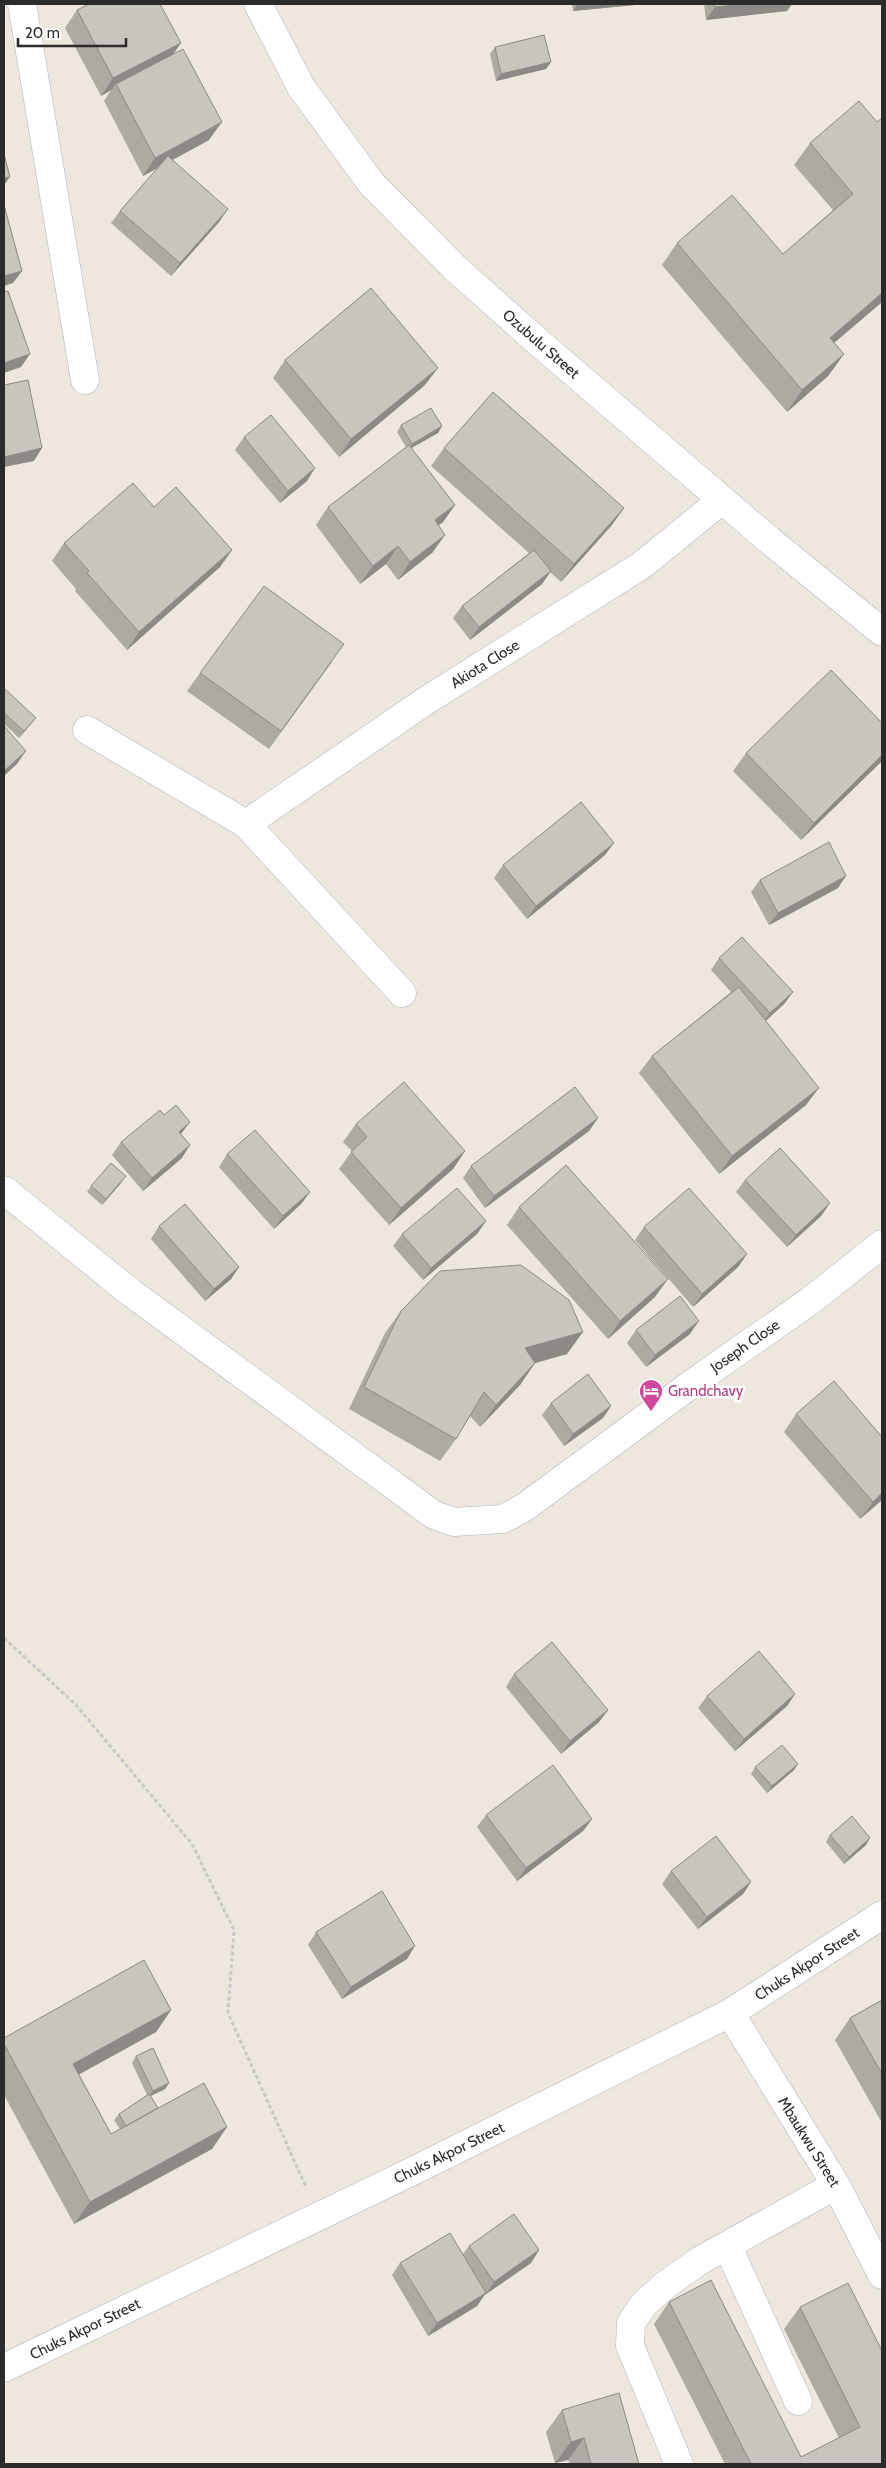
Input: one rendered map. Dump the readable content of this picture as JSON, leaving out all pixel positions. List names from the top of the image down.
{
  "streets": {
    "street": [
      "Ozubulu Street",
      "Akiota Close",
      "Joseph Close",
      "Chuks Akpor Street",
      "Mbaukwu Street"
    ]
  },
  "crossings": [
    ["Ozubulu Street", "Akiota Close"],
    ["Chuks Akpor Street", "Mbaukwu Street"]
  ],
  "places": {
    "hotel": ["Grandchavy"]
  },
  "scale_bar": "20 m"
}
